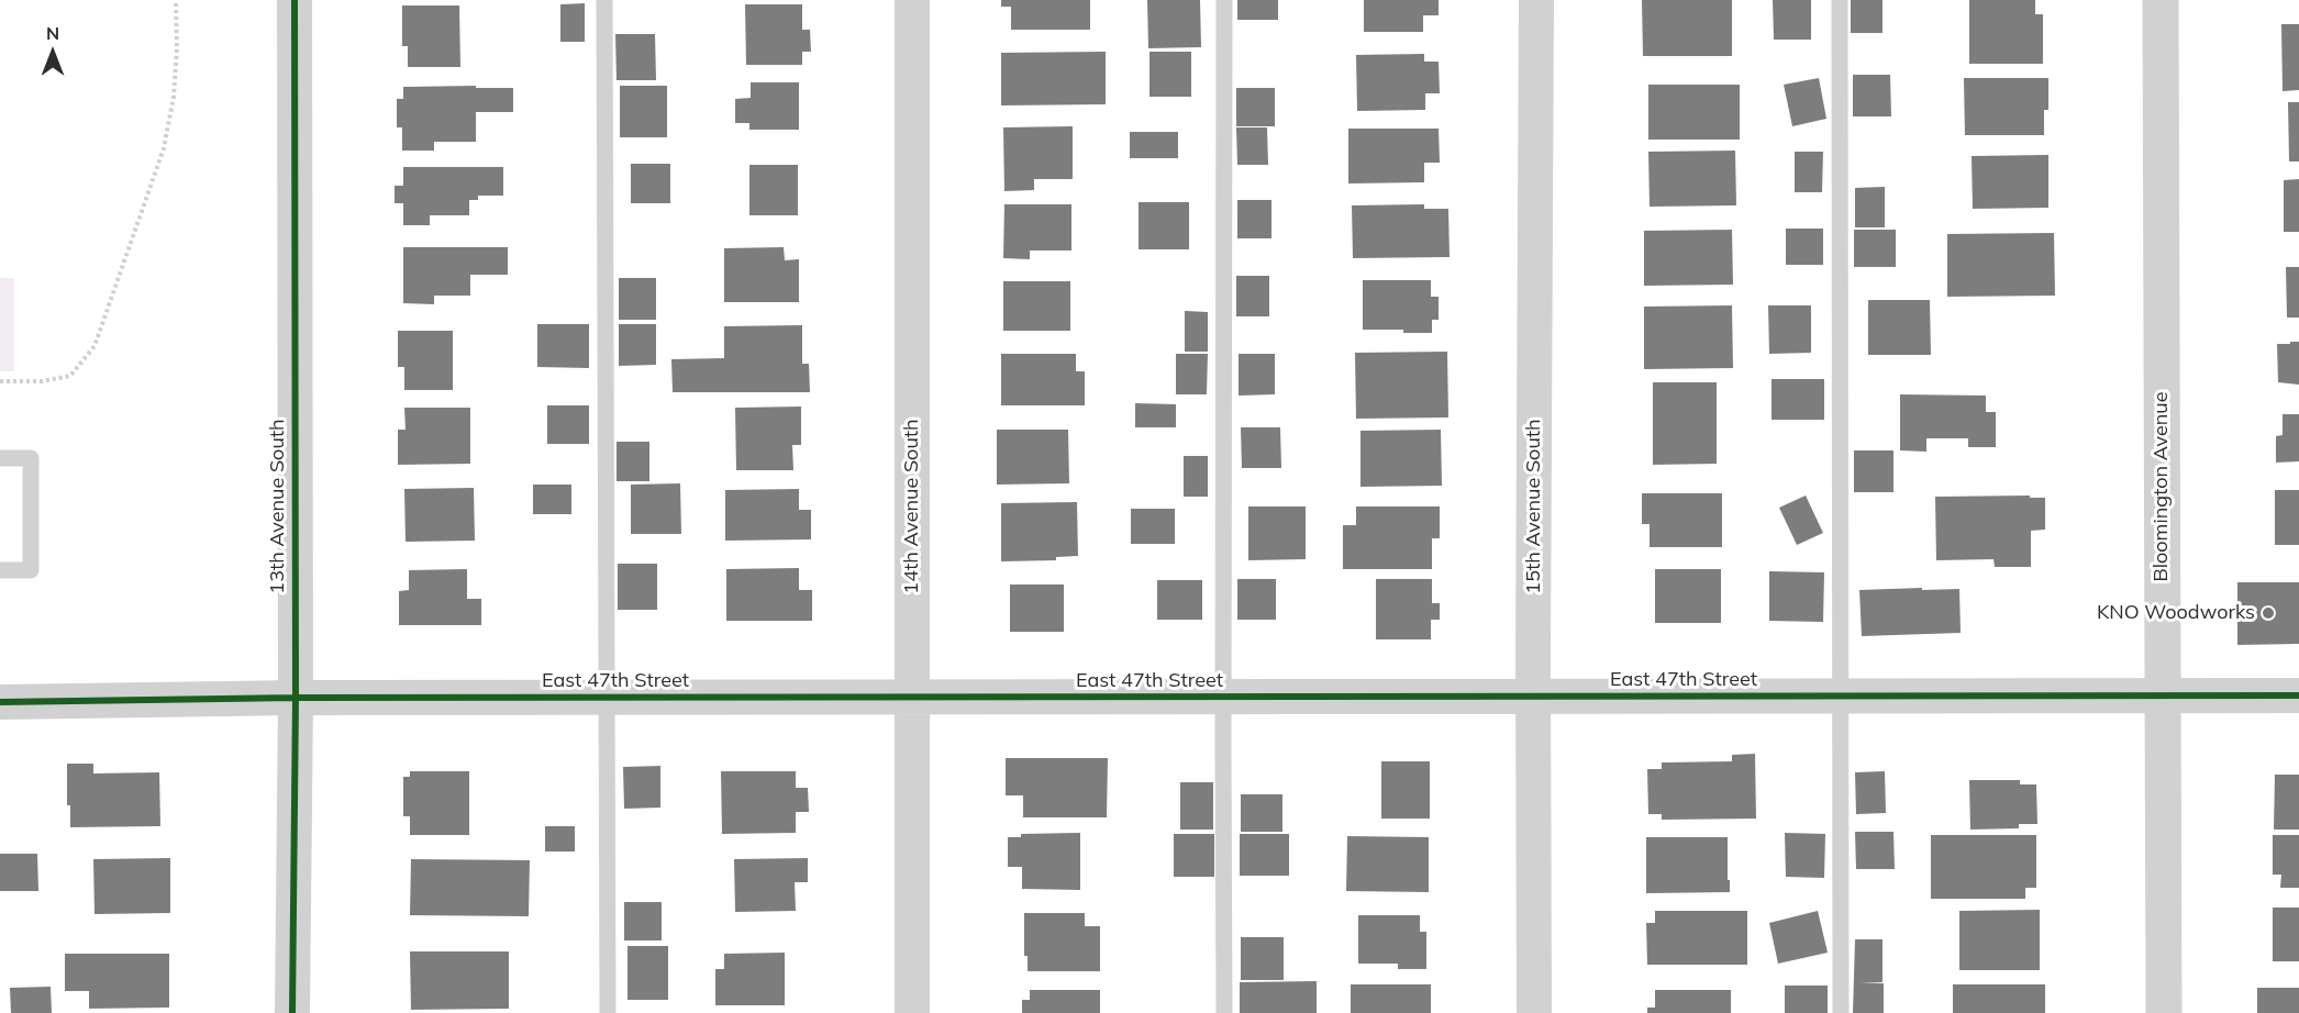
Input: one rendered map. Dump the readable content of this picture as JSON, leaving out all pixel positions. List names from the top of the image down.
{
  "streets": {
    "street": [
      "Bloomington Avenue",
      "13th Avenue South",
      "14th Avenue South",
      "15th Avenue South",
      "East 47th Street"
    ]
  },
  "crossings": [
    ["Bloomington Avenue", "East 47th Street"],
    ["13th Avenue South", "East 47th Street"],
    ["14th Avenue South", "East 47th Street"],
    ["15th Avenue South", "East 47th Street"]
  ],
  "places": ["KNO Woodworks"],
  "north": "top"
}
